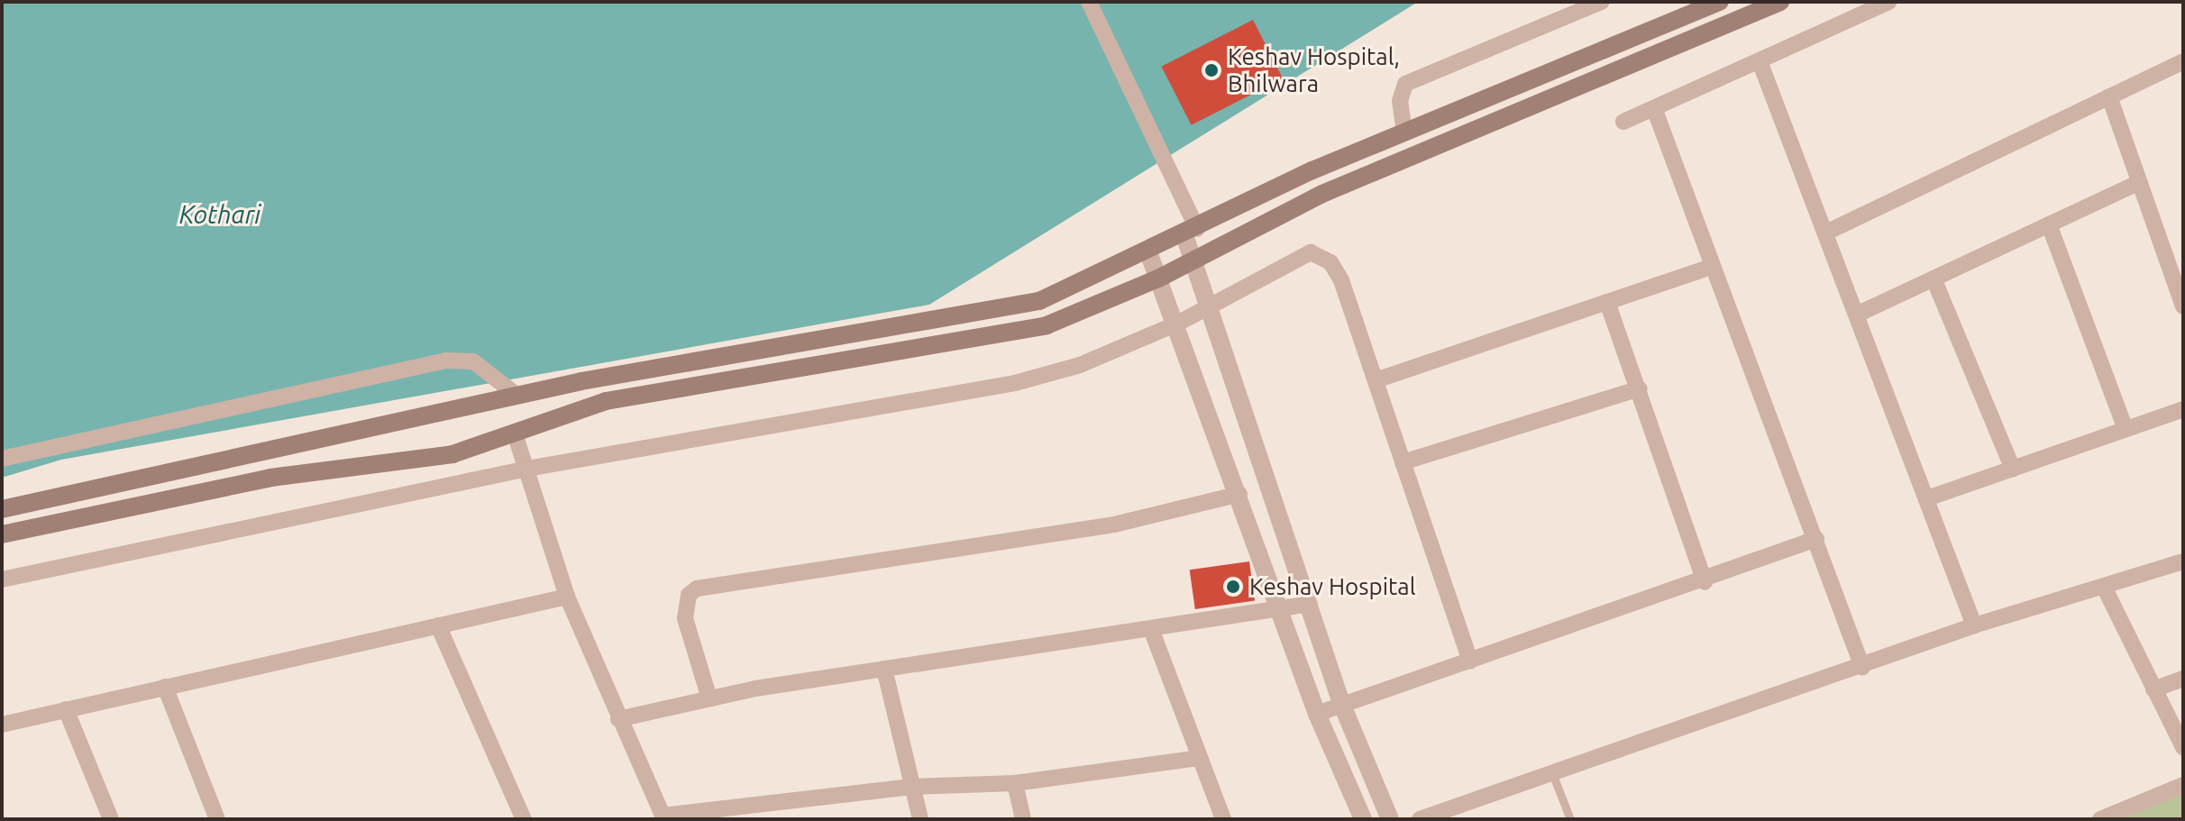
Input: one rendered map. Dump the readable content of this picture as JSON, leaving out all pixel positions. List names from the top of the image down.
{
  "water": ["Kothari"],
  "places": ["Keshav Hospital, Bhilwara", "Keshav Hospital"]
}
